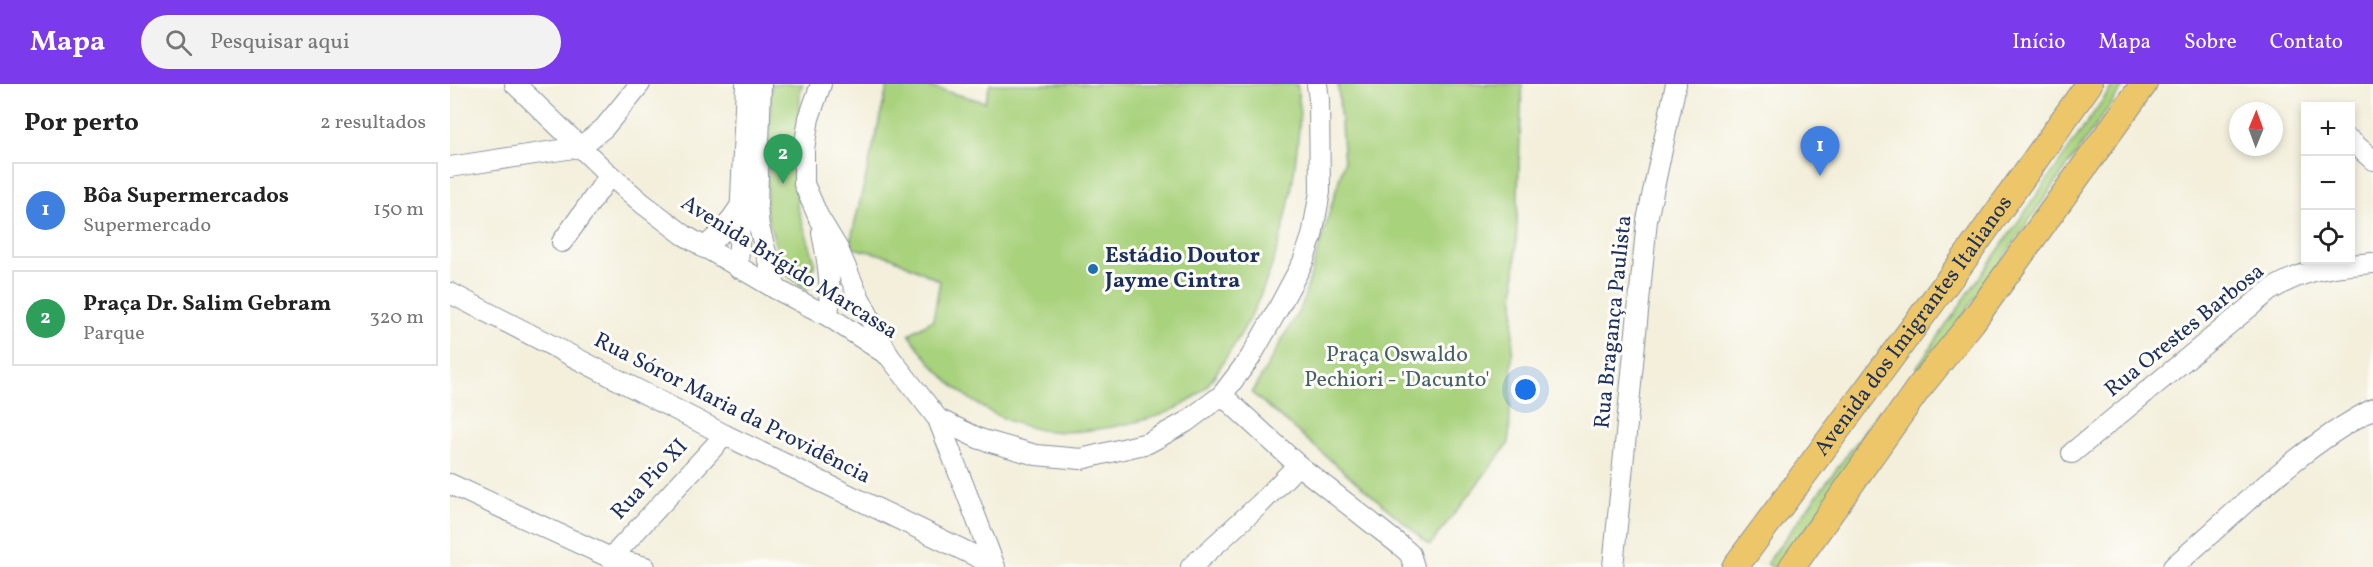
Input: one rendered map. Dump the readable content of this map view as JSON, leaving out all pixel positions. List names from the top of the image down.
{
  "streets": {
    "main road": ["Avenida dos Imigrantes Italianos"],
    "street": [
      "Avenida Brígido Marcassa",
      "Rua Bragança Paulista",
      "Rua Orestes Barbosa",
      "Rua Sóror Maria da Providência",
      "Rua Pio XI"
    ]
  },
  "crossings": [
    ["Avenida Brígido Marcassa", "Rua Sóror Maria da Providência"],
    ["Rua Sóror Maria da Providência", "Rua Pio XI"]
  ],
  "parks": ["Praça Oswaldo Pechiori - 'Dacunto'"],
  "places": ["Estádio Doutor Jayme Cintra"],
  "north": "top",
  "page": {
    "header": "Mapa",
    "search": "Pesquisar aqui",
    "nav": [
      "Início",
      "Mapa",
      "Sobre",
      "Contato"
    ],
    "heading": ["Por perto", "2 resultados"],
    "map_buttons": ["+", "−"],
    "pins": ["1", "2"],
    "list": [
      {
        "mark": "1",
        "name": "Bôa Supermercados",
        "note": "Supermercado",
        "value": "150 m"
      },
      {
        "mark": "2",
        "name": "Praça Dr. Salim Gebram",
        "note": "Parque",
        "value": "320 m"
      }
    ]
  }
}
